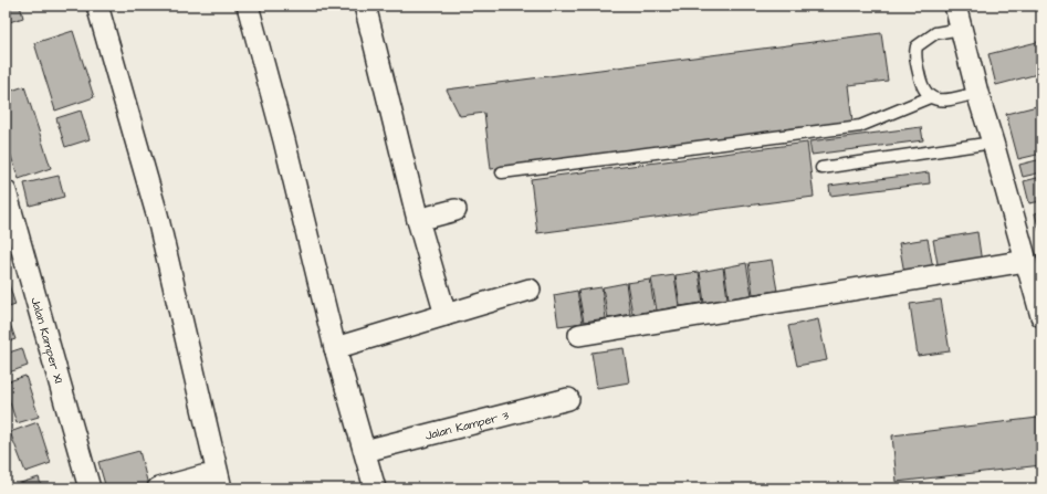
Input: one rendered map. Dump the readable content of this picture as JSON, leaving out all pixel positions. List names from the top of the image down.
{
  "streets": {
    "street": ["Jalan Kamper XI", "Jalan Kamper 3"]
  }
}
